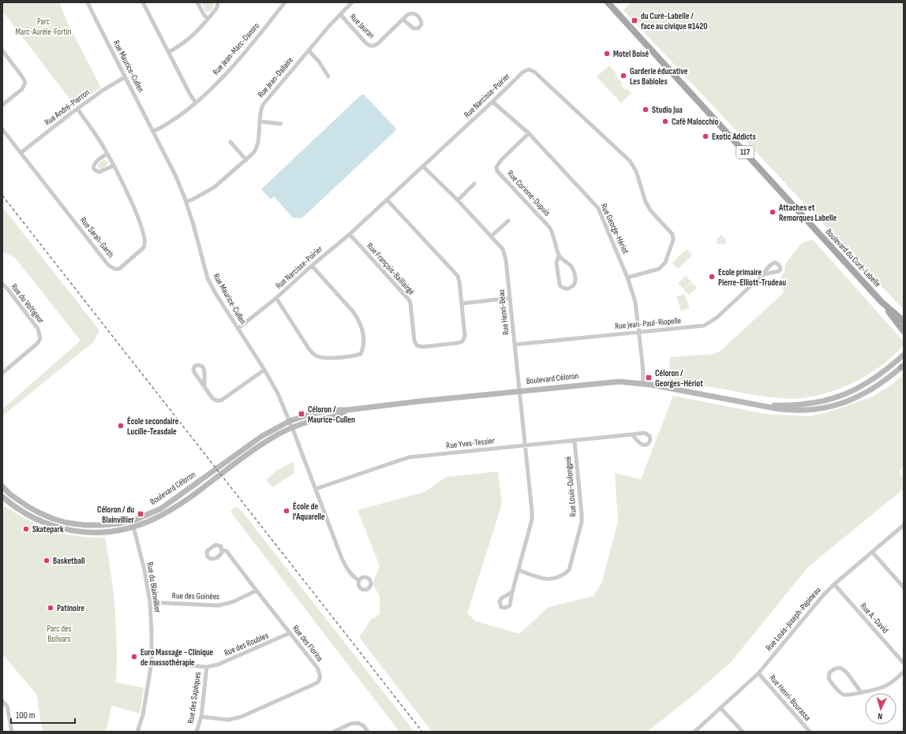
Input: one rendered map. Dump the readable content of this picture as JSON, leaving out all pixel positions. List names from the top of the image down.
{
  "streets": {
    "main road": ["117", "Boulevard du Curé-Labelle"],
    "street": [
      "Rue Jauran",
      "Rue Jean-Marc-Dansro",
      "Rue Maurice-Cullen",
      "Rue Jean-Dallaire",
      "Rue Narcisse-Poirier",
      "Rue André-Pierron",
      "Rue Corinne-Dupuis",
      "Rue George-Hériot",
      "Rue Sarah-Garth",
      "Rue François-Baillairgé",
      "Rue du Voltigeur",
      "Rue Henri-Beau",
      "Rue Jean-Paul-Riopelle",
      "Boulevard Céloron",
      "Rue Yves-Tessier",
      "Rue Louis-Dulongpré",
      "Rue du Blainvillier",
      "Rue des Guinées",
      "Rue A.-David",
      "Rue Louis-Joseph-Papineau",
      "Rue des Florins",
      "Rue des Roubles",
      "Rue des Sapèques",
      "Rue Henri-Bourassa"
    ]
  },
  "crossings": [
    ["Rue Jauran", "Rue Jean-Dallaire"],
    ["Rue Jean-Marc-Dansro", "Rue Maurice-Cullen"],
    ["Rue Maurice-Cullen", "Rue Jean-Dallaire"],
    ["Rue Maurice-Cullen", "Rue Narcisse-Poirier"],
    ["Rue Maurice-Cullen", "Rue André-Pierron"],
    ["Rue Maurice-Cullen", "Boulevard Céloron"],
    ["Rue Maurice-Cullen", "Rue Yves-Tessier"],
    ["Rue Narcisse-Poirier", "Rue George-Hériot"],
    ["Rue Narcisse-Poirier", "Rue François-Baillairgé"],
    ["Rue Narcisse-Poirier", "Rue Henri-Beau"],
    ["Rue André-Pierron", "Rue Sarah-Garth"],
    ["Rue Corinne-Dupuis", "Rue George-Hériot"],
    ["Rue George-Hériot", "Rue Jean-Paul-Riopelle"],
    ["Rue George-Hériot", "Boulevard Céloron"],
    ["Rue Henri-Beau", "Rue Jean-Paul-Riopelle"],
    ["Rue Henri-Beau", "Boulevard Céloron"],
    ["Boulevard Céloron", "Rue du Blainvillier"],
    ["Rue Yves-Tessier", "Rue Louis-Dulongpré"],
    ["Rue du Blainvillier", "Rue des Guinées"],
    ["Rue du Blainvillier", "Rue des Roubles"],
    ["Rue des Guinées", "Rue des Florins"],
    ["Rue A.-David", "Rue Louis-Joseph-Papineau"],
    ["Rue Louis-Joseph-Papineau", "Rue Henri-Bourassa"],
    ["Rue des Florins", "Rue des Roubles"],
    ["Rue des Florins", "Rue des Sapèques"],
    ["Rue des Roubles", "Rue des Sapèques"]
  ],
  "parks": ["Parc Marc-Aurèle-Fortin", "Parc des Bolivars"],
  "places": {
    "transit": [
      "du Curé-Labelle / face au civique #1420",
      "Céloron / Georges-Hériot",
      "Céloron / Maurice-Cullen",
      "Céloron / du Blainvillier"
    ],
    "other": [
      "Motel Boisé",
      "Garderie éducative Les Babioles",
      "Studio Jua",
      "Café Malocchio",
      "Exotic Addicts",
      "Attaches et Remorques Labelle",
      "Ecole primaire Pierre-Elliott-Trudeau",
      "École secondaire Lucille-Teasdale",
      "École de l'Aquarelle",
      "Skatepark",
      "Basketball",
      "Patinoire",
      "Euro Massage - Clinique de massothérapie"
    ]
  },
  "scale_bar": "100 m",
  "north": "bottom"
}
